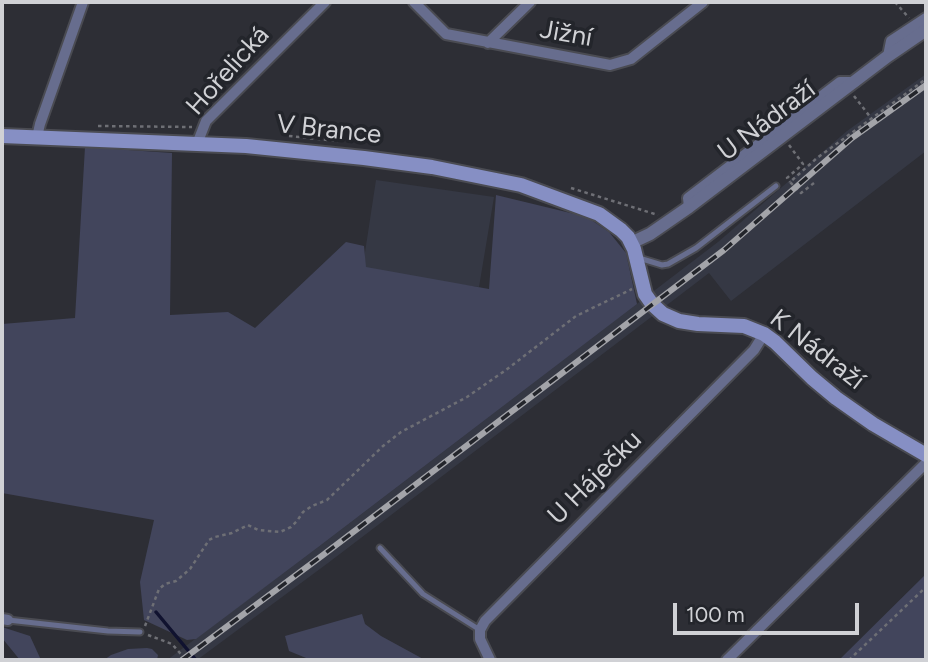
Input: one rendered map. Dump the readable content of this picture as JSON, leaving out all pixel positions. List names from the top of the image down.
{
  "streets": {
    "main road": ["V Brance", "K Nádraží"],
    "street": [
      "Jižní",
      "Hořelická",
      "U Nádraží",
      "U Háječku"
    ]
  },
  "crossings": [
    ["Hořelická", "V Brance"],
    ["U Nádraží", "V Brance"],
    ["U Nádraží", "K Nádraží"],
    ["V Brance", "K Nádraží"],
    ["K Nádraží", "U Háječku"]
  ],
  "scale_bar": "100 m"
}
